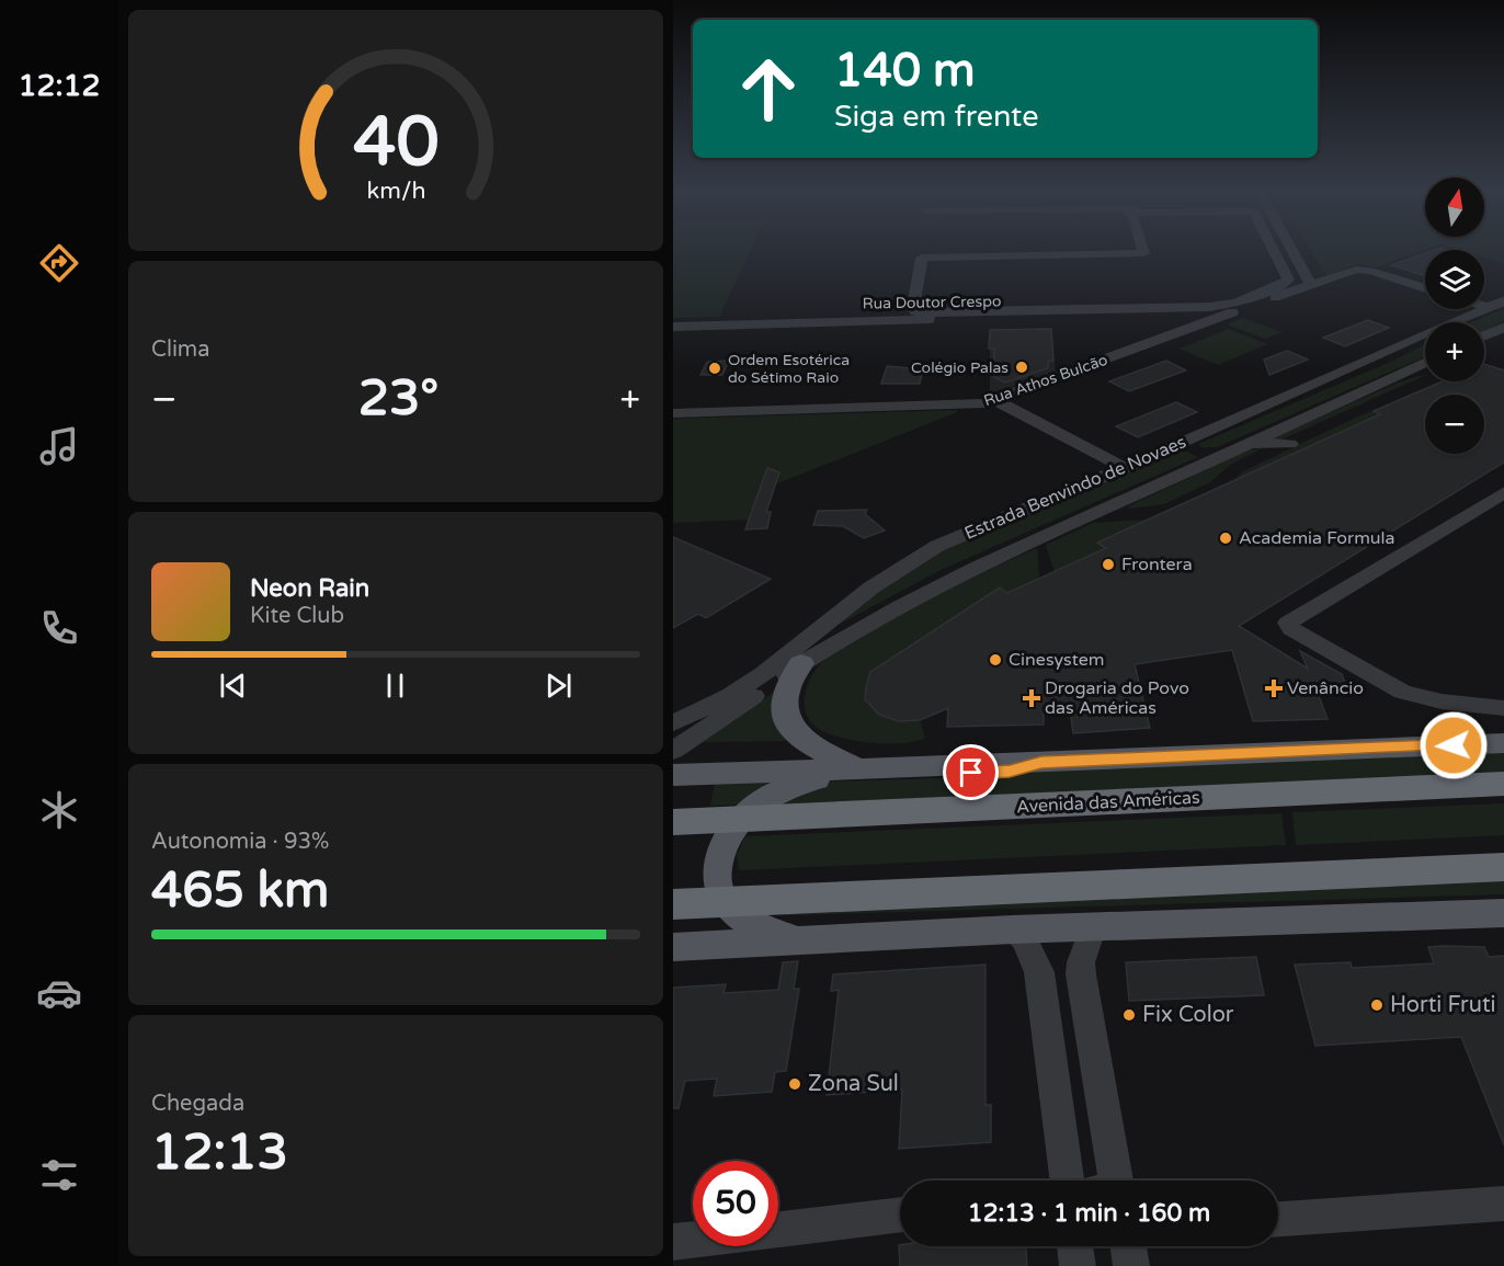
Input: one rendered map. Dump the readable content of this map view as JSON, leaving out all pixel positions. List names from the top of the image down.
{
  "streets": {
    "highway": ["Avenida das Américas"],
    "street": ["Rua Doutor Crespo", "Rua Athos Bulcão", "Estrada Benvindo de Novaes"]
  },
  "crossings": [
    ["Rua Doutor Crespo", "Rua Athos Bulcão"]
  ],
  "places": {
    "other": [
      "Colégio Palas",
      "Ordem Esotérica do Sétimo Raio",
      "Academia Formula",
      "Frontera",
      "Cinesystem",
      "Horti Fruti",
      "Fix Color",
      "Zona Sul"
    ],
    "health": ["Venâncio", "Drogaria do Povo das Américas"]
  },
  "north": "top",
  "page": {
    "tabs": "12:12",
    "turn": ["140 m", "Siga em frente"],
    "map_buttons": ["+", "−"],
    "tile": [
      "Clima",
      ["Autonomia · 93%", "465 km"],
      ["Chegada", "12:13"]
    ],
    "heat": ["−", "23°", "+"],
    "song": ["Neon Rain", "Kite Club"],
    "limit": "50",
    "trip": "12:13 · 1 min · 160 m",
    "gauge": ["40", "km/h"]
  }
}
